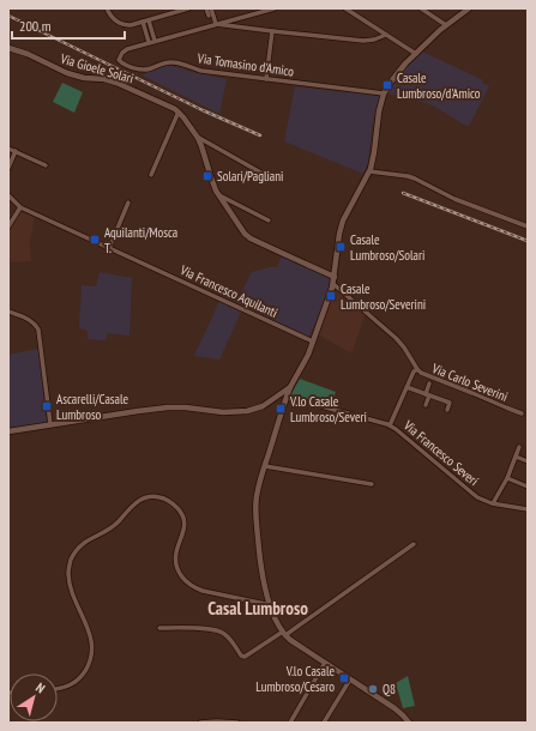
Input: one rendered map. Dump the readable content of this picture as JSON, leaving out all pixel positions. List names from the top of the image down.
{
  "streets": {
    "street": [
      "Via Tomasino d'Amico",
      "Via Gioele Solari",
      "Via Francesco Aquilanti",
      "Via Carlo Severini",
      "Via Francesco Severi"
    ]
  },
  "districts": ["Casal Lumbroso"],
  "places": {
    "transit": [
      "Casale Lumbroso/d'Amico",
      "Solari/Pagliani",
      "Aquilanti/Mosca T.",
      "Casale Lumbroso/Solari",
      "Casale Lumbroso/Severini",
      "Ascarelli/Casale Lumbroso",
      "V.lo Casale Lumbroso/Severi",
      "V.lo Casale Lumbroso/Cesaro"
    ],
    "other": ["Q8"]
  },
  "scale_bar": "200 m",
  "north": "top right"
}
